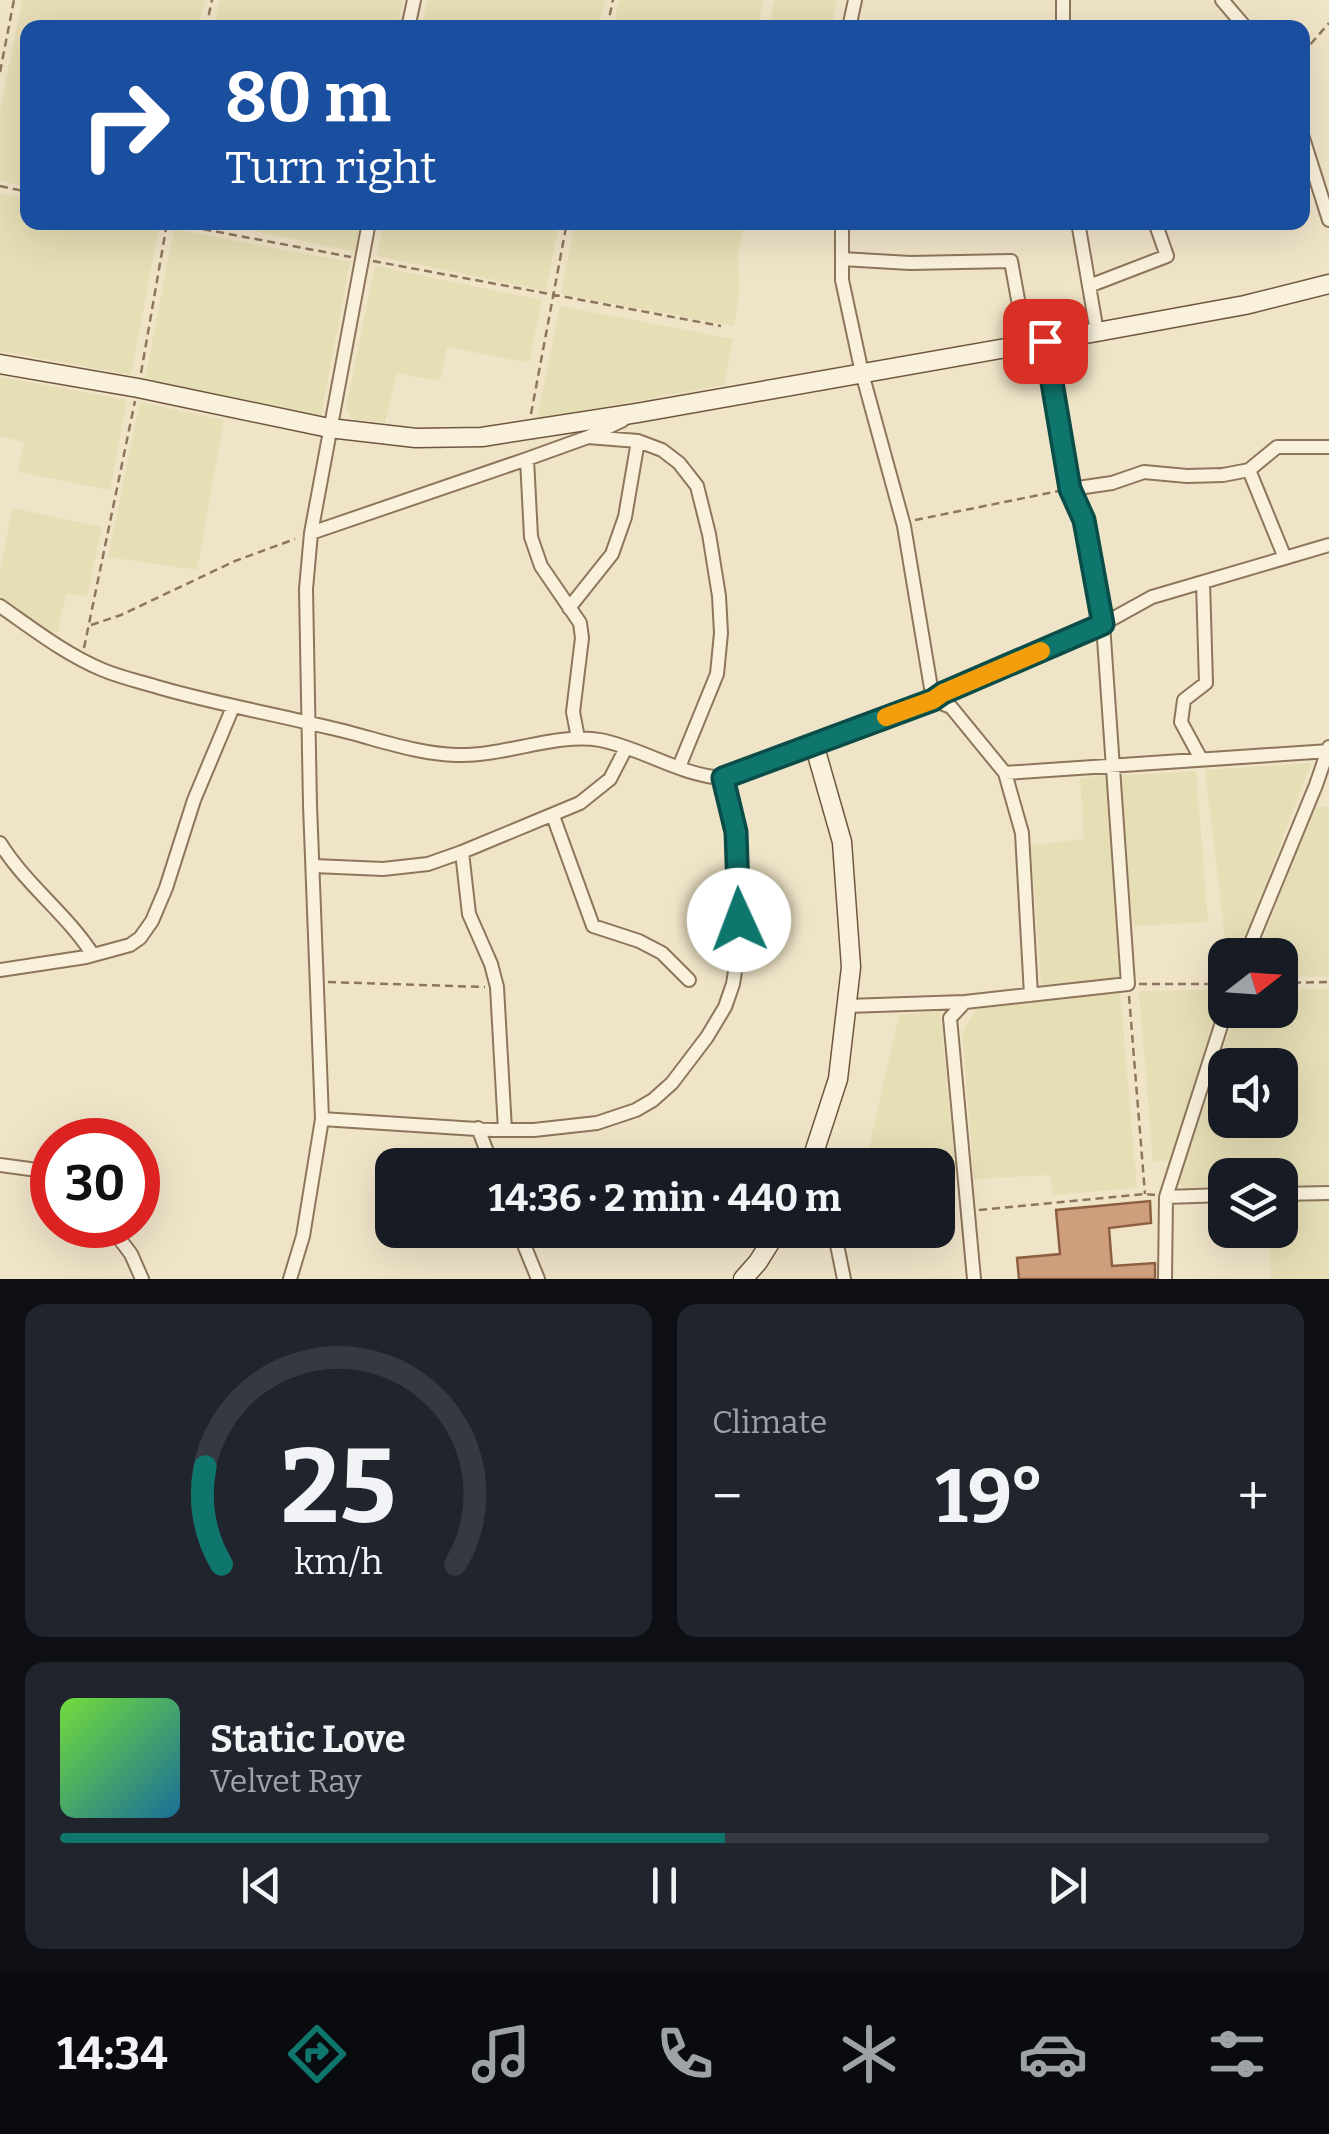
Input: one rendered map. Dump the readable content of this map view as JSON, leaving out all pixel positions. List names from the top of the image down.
{
  "north": "right",
  "page": {
    "turn": ["80 m", "Turn right"],
    "limit": "30",
    "trip": "14:36 · 2 min · 440 m",
    "tile": "Climate",
    "heat": ["−", "19°", "+"],
    "song": ["Static Love", "Velvet Ray"],
    "tabs": "14:34",
    "gauge": ["25", "km/h"]
  }
}
